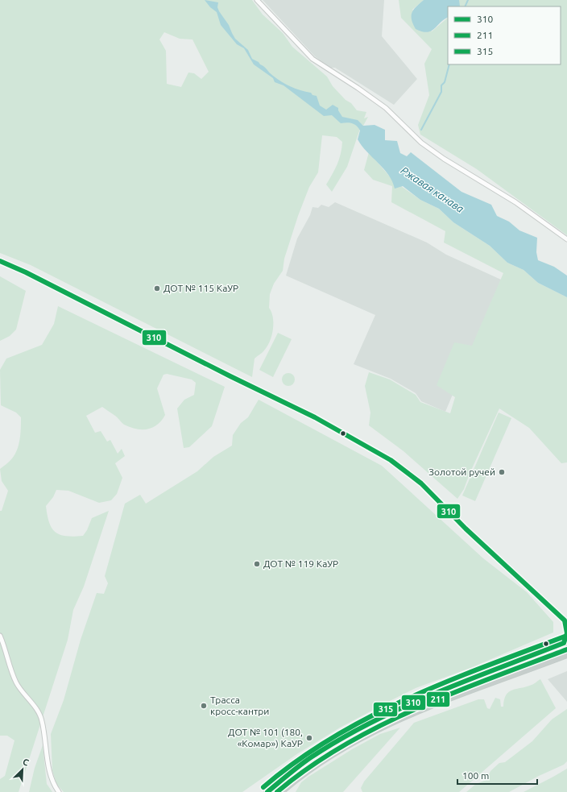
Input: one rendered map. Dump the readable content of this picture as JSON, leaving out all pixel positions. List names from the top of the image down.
{
  "water": ["Ржавая канава"],
  "places": [
    "ДОТ № 115 КаУР",
    "Золотой ручей",
    "ДОТ № 119 КаУР",
    "Трасса кросс-кантри",
    "ДОТ № 101 (180, «Комар») КаУР"
  ],
  "lines": ["transit line 310", "transit line 315", "transit line 211"],
  "legend": ["310", "211", "315"],
  "scale_bar": "100 m",
  "north": "top right"
}
